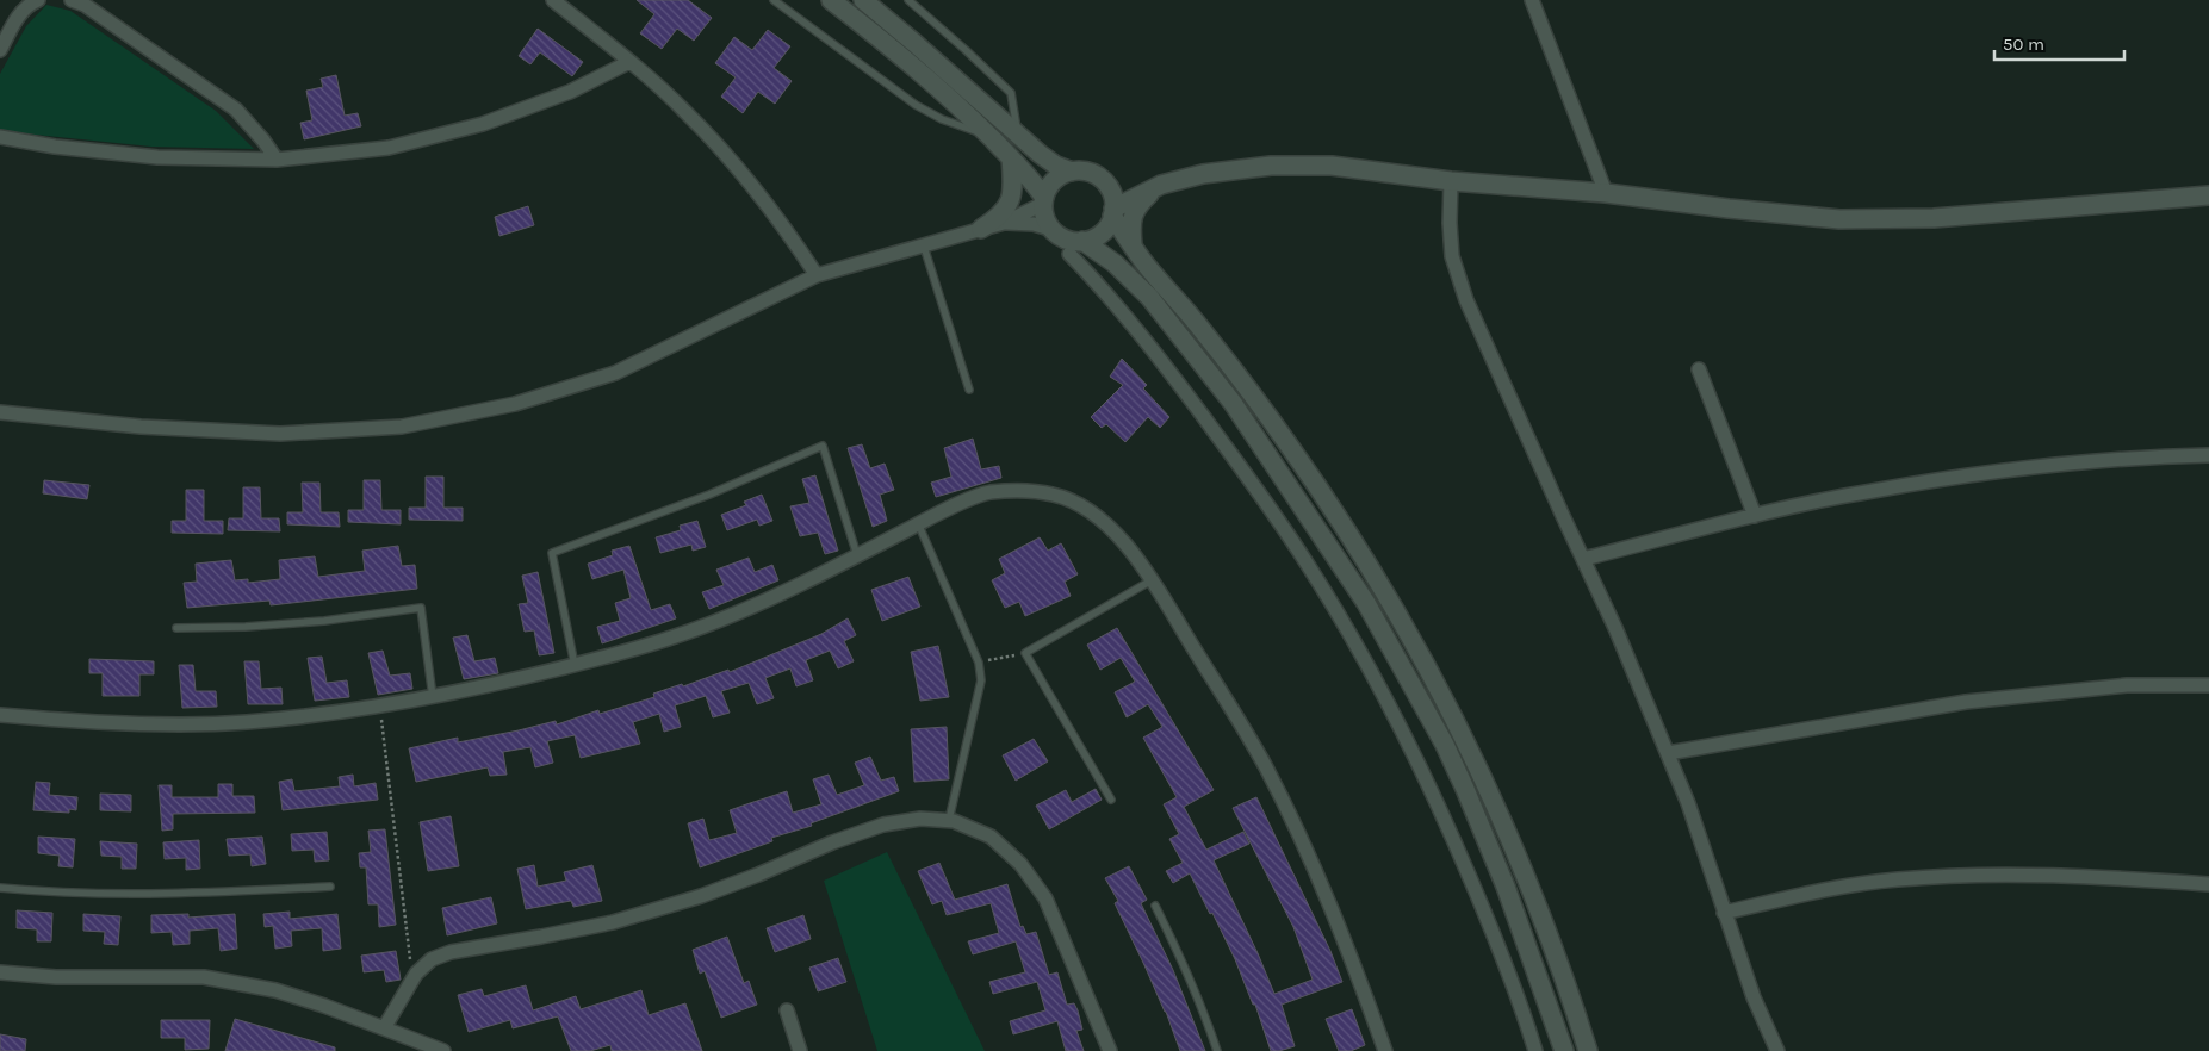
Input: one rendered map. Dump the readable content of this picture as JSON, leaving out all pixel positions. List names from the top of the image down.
{
  "scale_bar": "50 m"
}
